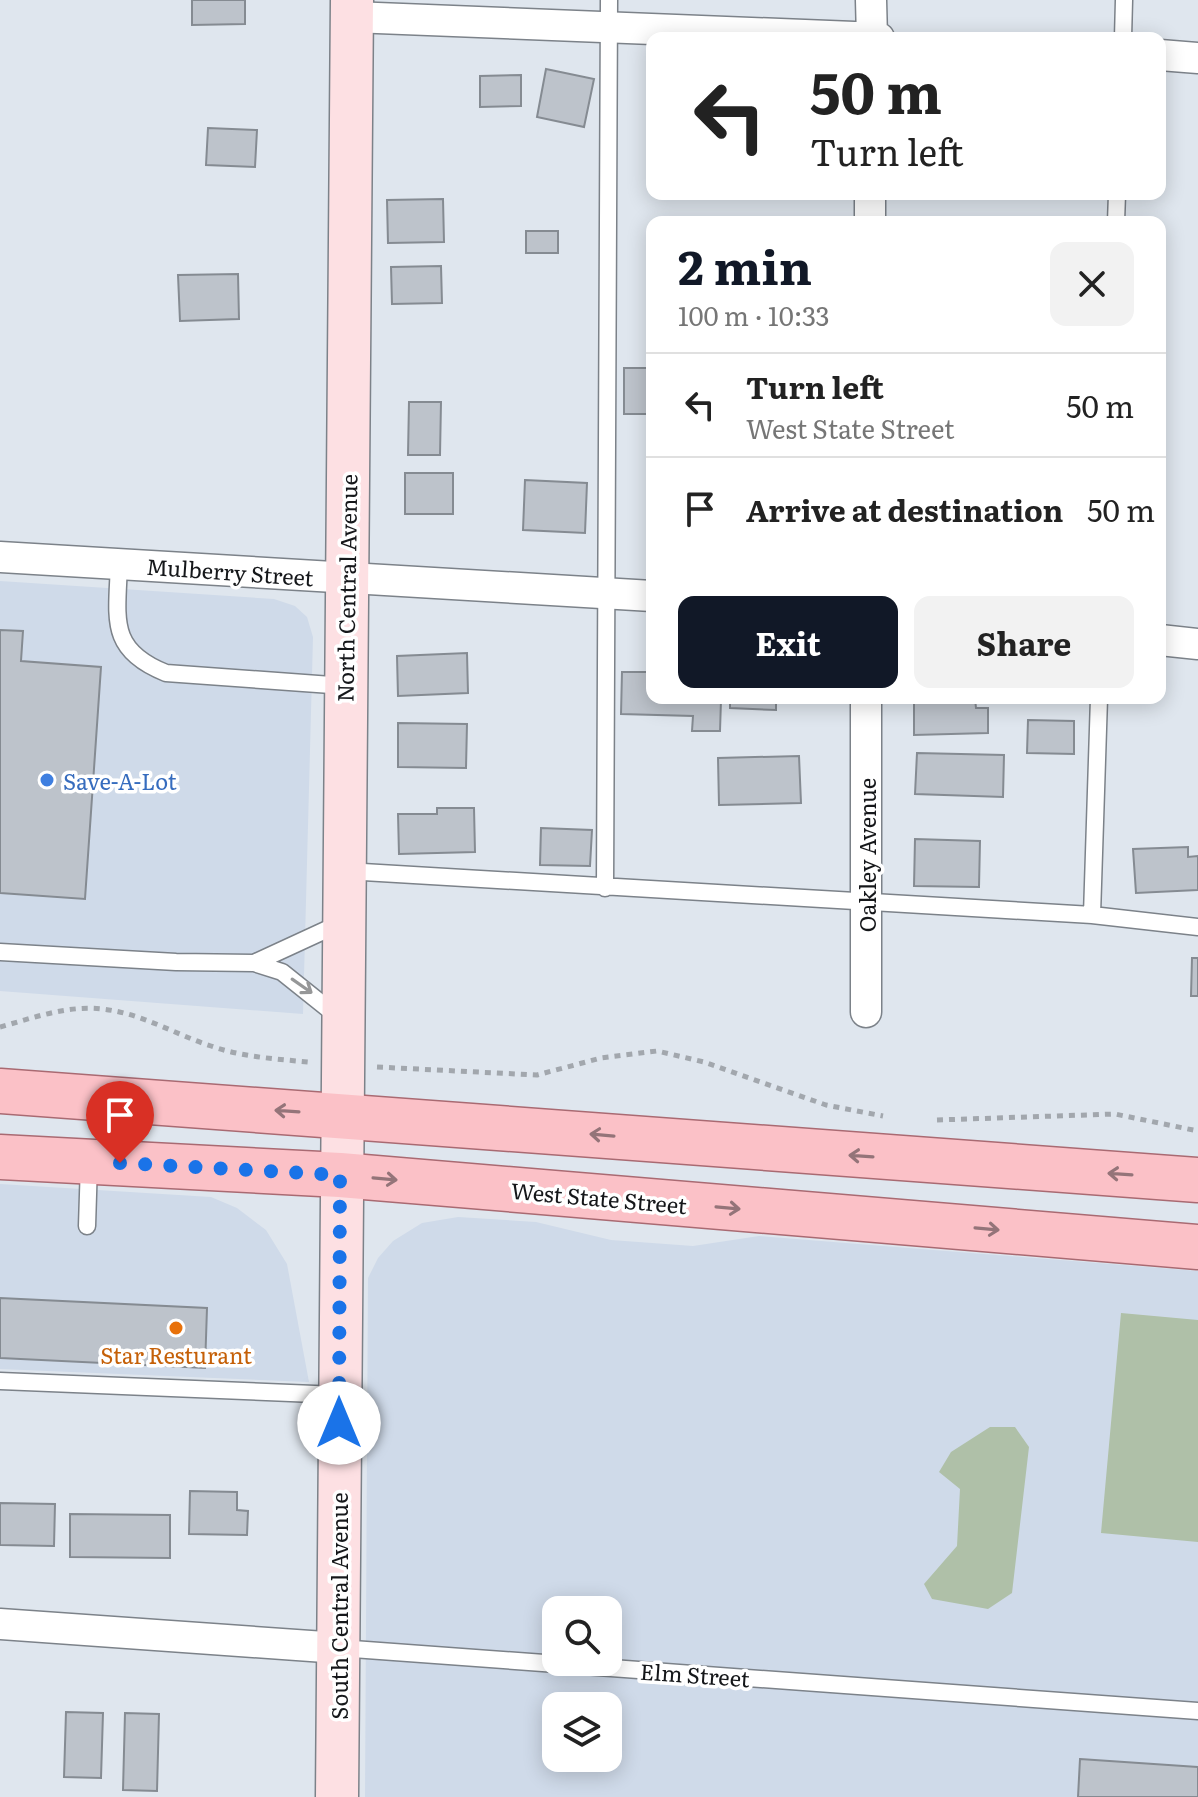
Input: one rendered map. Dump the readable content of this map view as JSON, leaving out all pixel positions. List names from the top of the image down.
{
  "streets": {
    "main road": ["North Central Avenue", "West State Street", "South Central Avenue"],
    "street": ["Mulberry Street", "Oakley Avenue", "Elm Street"]
  },
  "crossings": [
    ["Mulberry Street", "North Central Avenue"],
    ["North Central Avenue", "West State Street"],
    ["North Central Avenue", "South Central Avenue"],
    ["West State Street", "South Central Avenue"],
    ["South Central Avenue", "Elm Street"]
  ],
  "places": ["Save-A-Lot", "Star Resturant"],
  "page": {
    "turn": ["50 m", "Turn left"],
    "heading": ["2 min", "100 m · 10:33"],
    "list": [
      {
        "name": "Turn left",
        "note": "West State Street",
        "value": "50 m"
      },
      {
        "name": "Arrive at destination",
        "value": "50 m"
      }
    ],
    "buttons": ["Exit", "Share"]
  }
}
